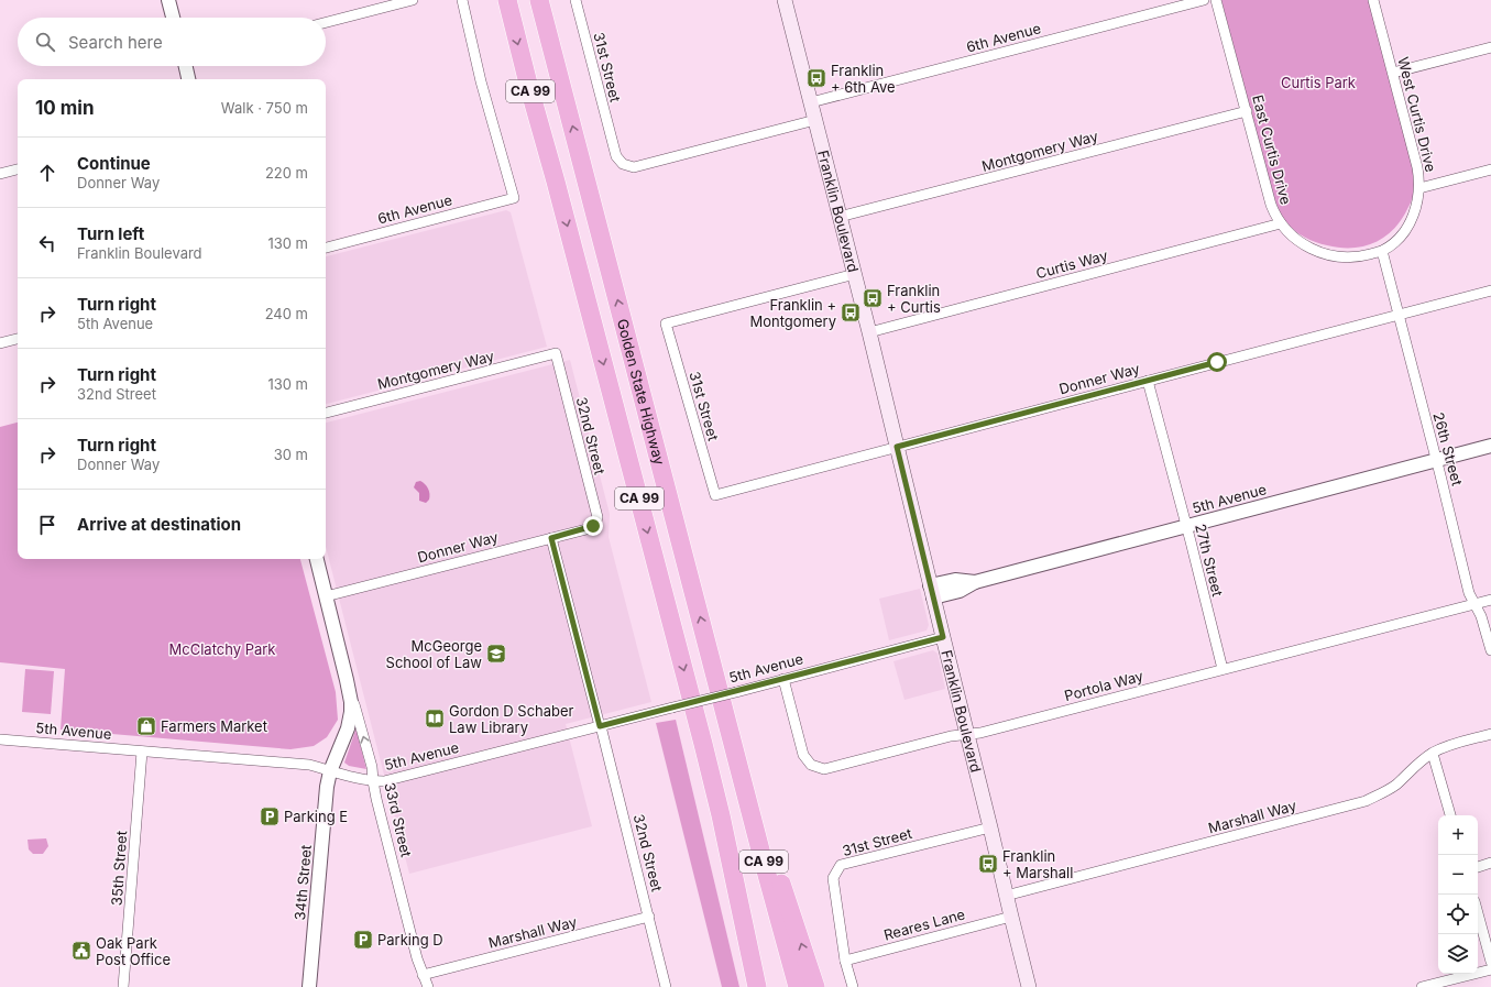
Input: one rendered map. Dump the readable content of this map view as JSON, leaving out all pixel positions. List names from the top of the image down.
{
  "streets": {
    "highway": ["CA 99", "Golden State Highway"],
    "main road": ["Franklin Boulevard"],
    "street": [
      "6th Avenue",
      "31st Street",
      "West Curtis Drive",
      "East Curtis Drive",
      "Montgomery Way",
      "Curtis Way",
      "Donner Way",
      "32nd Street",
      "26th Street",
      "5th Avenue",
      "27th Street",
      "Portola Way",
      "Marshall Way",
      "33rd Street",
      "35th Street",
      "34th Street",
      "Reares Lane"
    ]
  },
  "crossings": [
    ["6th Avenue", "Franklin Boulevard"],
    ["31st Street", "Franklin Boulevard"],
    ["31st Street", "Donner Way"],
    ["31st Street", "Reares Lane"],
    ["West Curtis Drive", "East Curtis Drive"],
    ["West Curtis Drive", "26th Street"],
    ["East Curtis Drive", "Montgomery Way"],
    ["East Curtis Drive", "Curtis Way"],
    ["East Curtis Drive", "26th Street"],
    ["Montgomery Way", "Franklin Boulevard"],
    ["Montgomery Way", "32nd Street"],
    ["Franklin Boulevard", "Curtis Way"],
    ["Franklin Boulevard", "Donner Way"],
    ["Franklin Boulevard", "5th Avenue"],
    ["Franklin Boulevard", "Portola Way"],
    ["Franklin Boulevard", "Marshall Way"],
    ["Franklin Boulevard", "Reares Lane"],
    ["Donner Way", "32nd Street"],
    ["Donner Way", "26th Street"],
    ["Donner Way", "27th Street"],
    ["Donner Way", "33rd Street"],
    ["32nd Street", "5th Avenue"],
    ["32nd Street", "Marshall Way"],
    ["26th Street", "5th Avenue"],
    ["26th Street", "Portola Way"],
    ["5th Avenue", "27th Street"],
    ["5th Avenue", "Portola Way"],
    ["5th Avenue", "33rd Street"],
    ["5th Avenue", "35th Street"],
    ["5th Avenue", "34th Street"],
    ["27th Street", "Portola Way"],
    ["Marshall Way", "33rd Street"],
    ["33rd Street", "34th Street"]
  ],
  "parks": ["Curtis Park", "McClatchy Park"],
  "places": {
    "bus stop": [
      "Franklin + 6th Ave",
      "Franklin + Curtis",
      "Franklin + Montgomery",
      "Franklin + Marshall"
    ],
    "school or university": ["McGeorge School of Law"],
    "library": ["Gordon D Schaber Law Library"],
    "shop": ["Farmers Market"],
    "parking": ["Parking E", "Parking D"],
    "public building": ["Oak Park Post Office"]
  },
  "page": {
    "search": "Search here",
    "heading": ["10 min", "Walk · 750 m"],
    "list": [
      ["Continue", "Donner Way", "220 m"],
      ["Turn left", "Franklin Boulevard", "130 m"],
      ["Turn right", "5th Avenue", "240 m"],
      ["Turn right", "32nd Street", "130 m"],
      ["Turn right", "Donner Way", "30 m"],
      "Arrive at destination"
    ],
    "map_buttons": ["+", "−"]
  }
}
